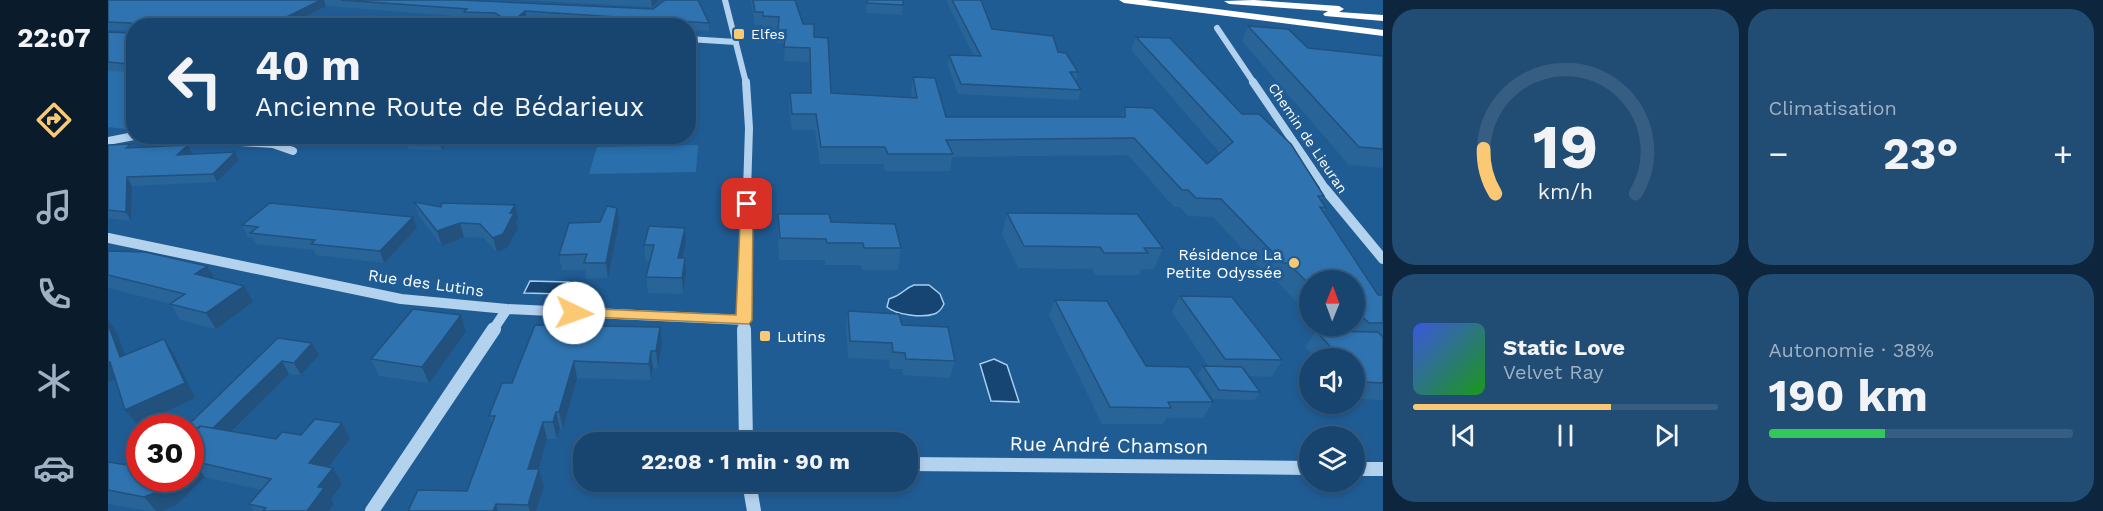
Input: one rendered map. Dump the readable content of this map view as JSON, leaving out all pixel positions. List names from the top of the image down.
{
  "streets": {
    "street": ["Chemin de Lieuran", "Rue des Lutins", "Rue André Chamson"]
  },
  "places": {
    "transit": ["Elfes", "Lutins"],
    "other": ["Résidence La Petite Odyssée"]
  },
  "north": "top",
  "page": {
    "tabs": "22:07",
    "tile": [
      "Climatisation",
      ["Autonomie · 38%", "190 km"]
    ],
    "turn": ["40 m", "Ancienne Route de Bédarieux"],
    "heat": ["−", "23°", "+"],
    "song": ["Static Love", "Velvet Ray"],
    "limit": "30",
    "trip": "22:08 · 1 min · 90 m",
    "gauge": ["19", "km/h"]
  }
}
